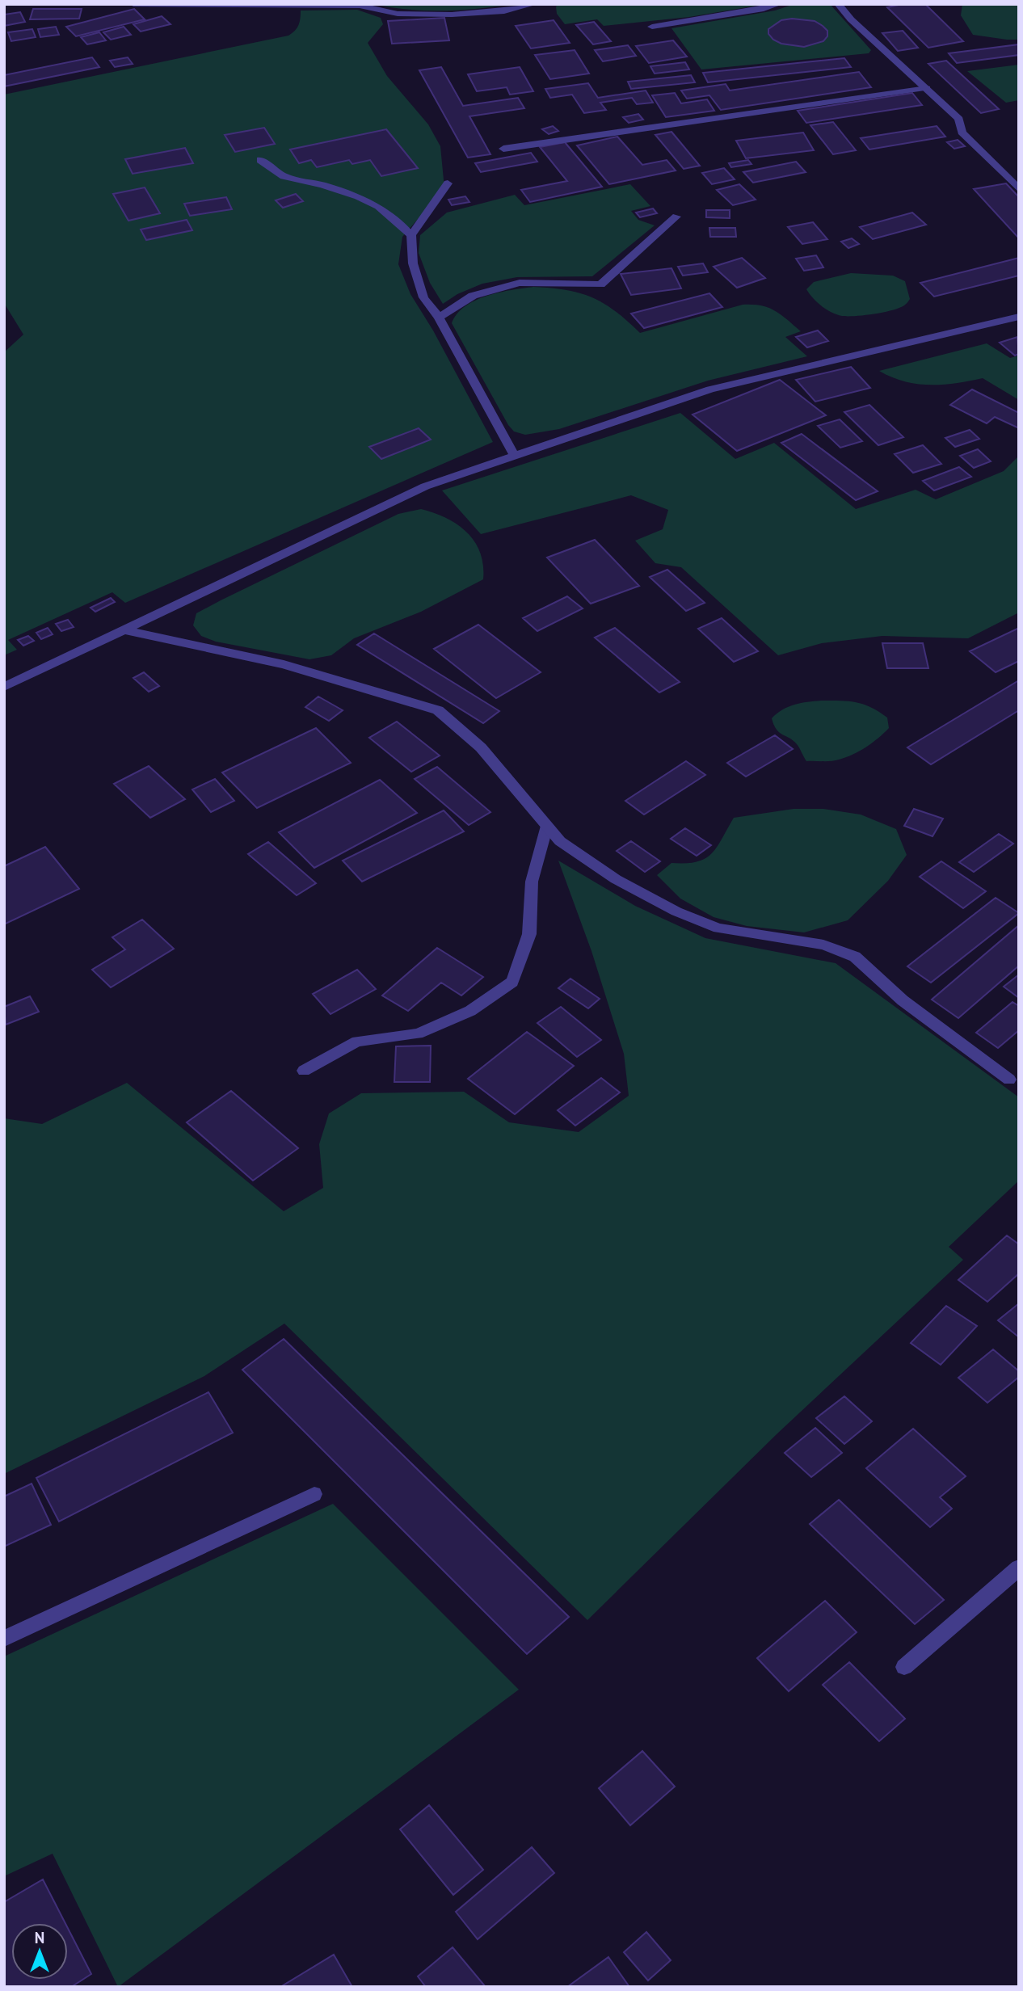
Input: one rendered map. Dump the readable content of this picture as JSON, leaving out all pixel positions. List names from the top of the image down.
{
  "north": "top"
}
